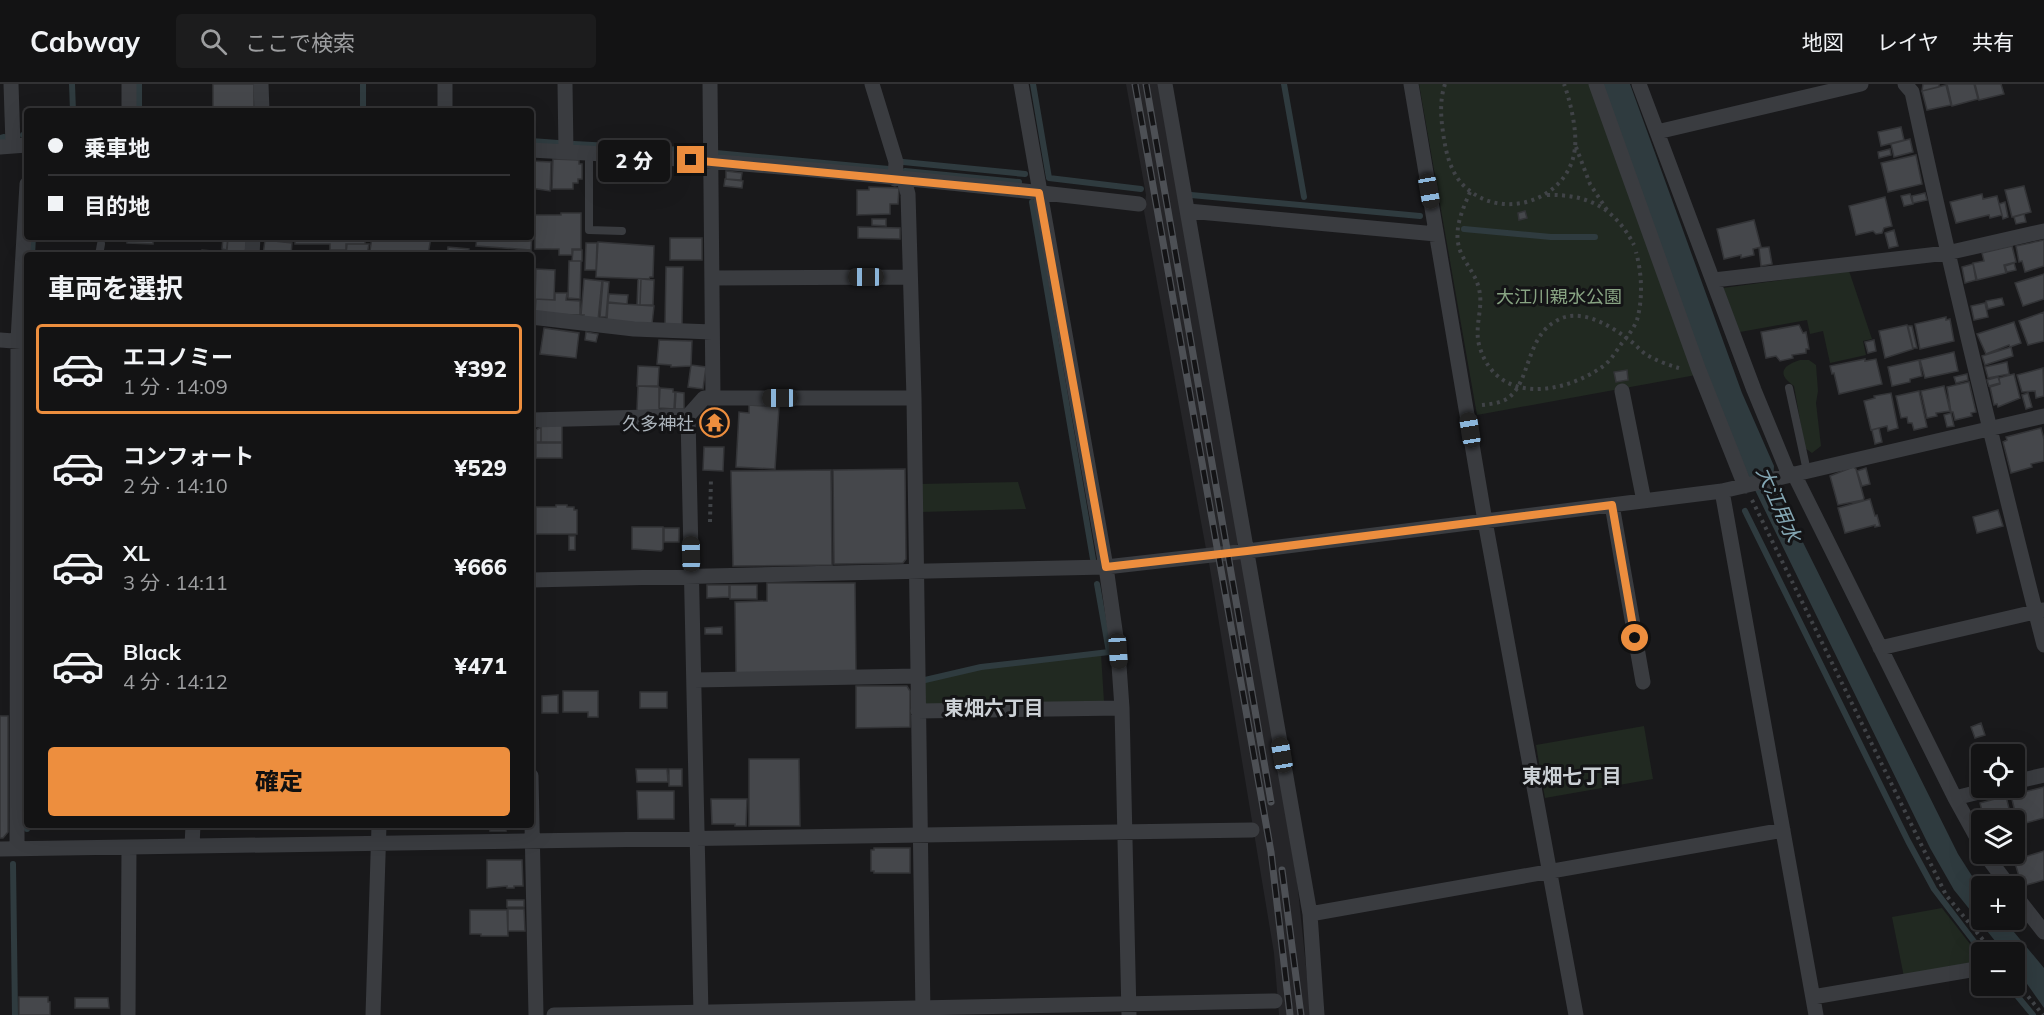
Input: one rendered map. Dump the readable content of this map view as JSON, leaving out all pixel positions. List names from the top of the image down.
{
  "districts": ["東畑六丁目", "東畑七丁目"],
  "water": ["大江用水"],
  "parks": ["大江川親水公園"],
  "places": {
    "temple": ["久多神社"]
  },
  "page": {
    "header": "Cabway",
    "search": "ここで検索",
    "nav": ["地図", "レイヤ", "共有"],
    "banner": ["乗車地", "目的地"],
    "bubble": "2 分",
    "heading": "車両を選択",
    "list": [
      {
        "name": "エコノミー",
        "note": "1 分 · 14:09",
        "value": "¥392"
      },
      {
        "name": "コンフォート",
        "note": "2 分 · 14:10",
        "value": "¥529"
      },
      {
        "name": "XL",
        "note": "3 分 · 14:11",
        "value": "¥666"
      },
      {
        "name": "Black",
        "note": "4 分 · 14:12",
        "value": "¥471"
      }
    ],
    "buttons": "確定",
    "map_buttons": ["+", "−"]
  }
}
